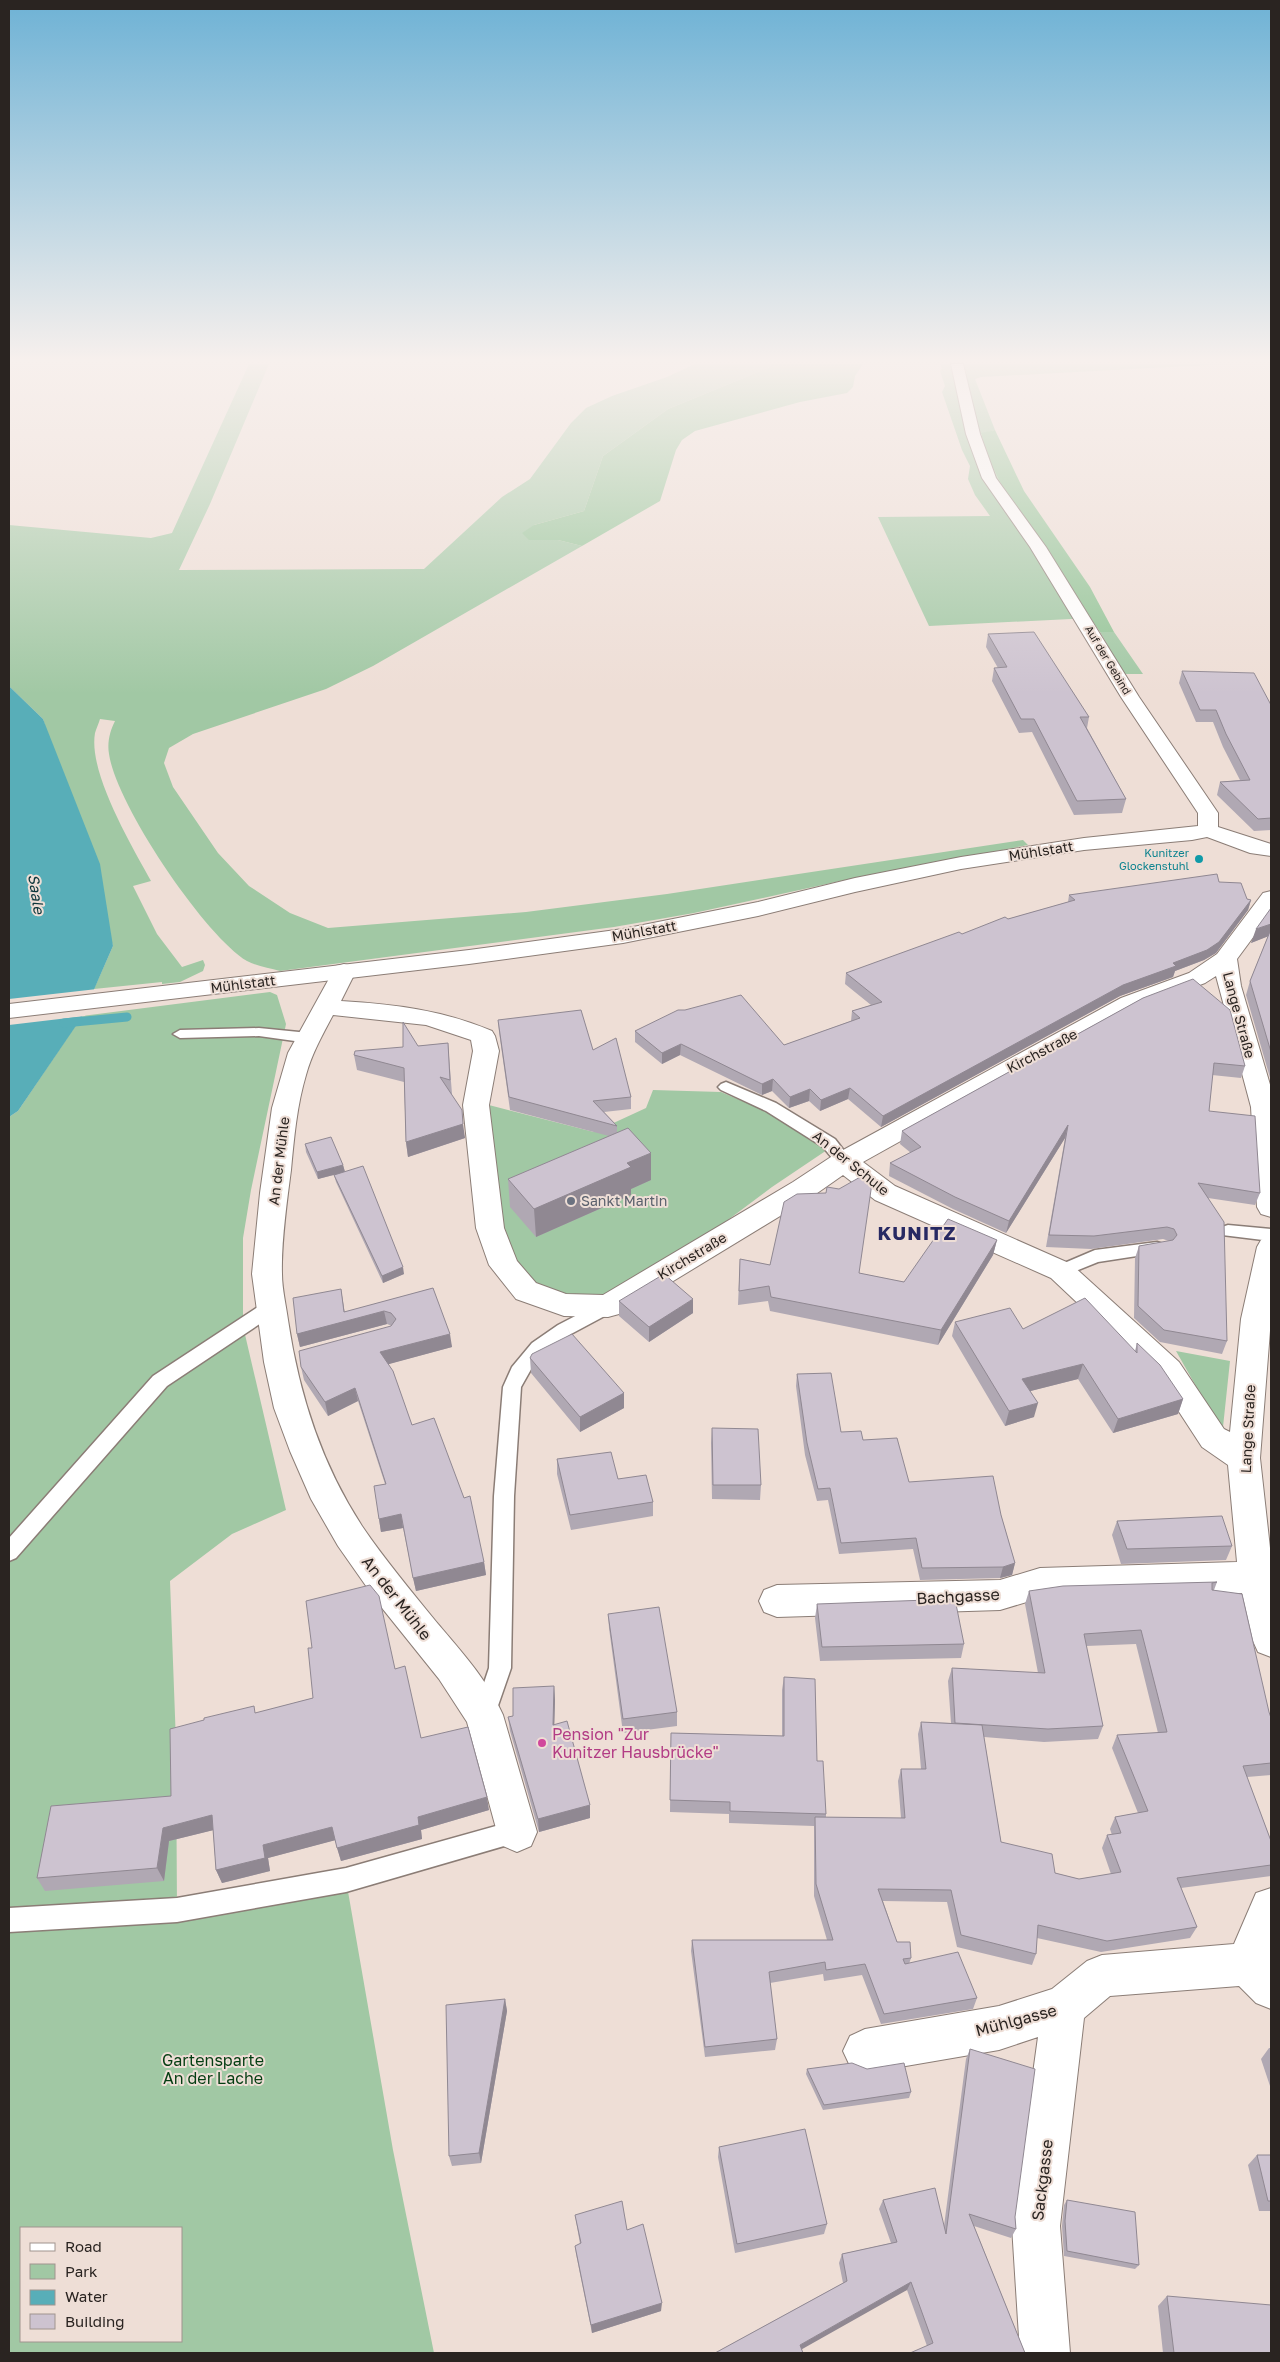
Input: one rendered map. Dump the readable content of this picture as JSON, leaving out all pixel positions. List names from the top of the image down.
{
  "streets": {
    "street": [
      "Auf der Gebind",
      "Mühlstatt",
      "Lange Straße",
      "Kirchstraße",
      "An der Mühle",
      "An der Schule",
      "Bachgasse",
      "Mühlgasse",
      "Sackgasse"
    ]
  },
  "crossings": [
    ["Auf der Gebind", "Mühlstatt"],
    ["Mühlstatt", "An der Mühle"],
    ["Lange Straße", "Kirchstraße"],
    ["Lange Straße", "An der Schule"],
    ["Lange Straße", "Bachgasse"],
    ["Kirchstraße", "An der Schule"],
    ["Mühlgasse", "Sackgasse"]
  ],
  "districts": ["KUNITZ"],
  "water": ["Saale"],
  "parks": ["Gartensparte An der Lache"],
  "places": ["Kunitzer Glockenstuhl", "Sankt Martin", "Pension \"Zur Kunitzer Hausbrücke\""],
  "legend": [
    "Road",
    "Park",
    "Water",
    "Building"
  ]
}
